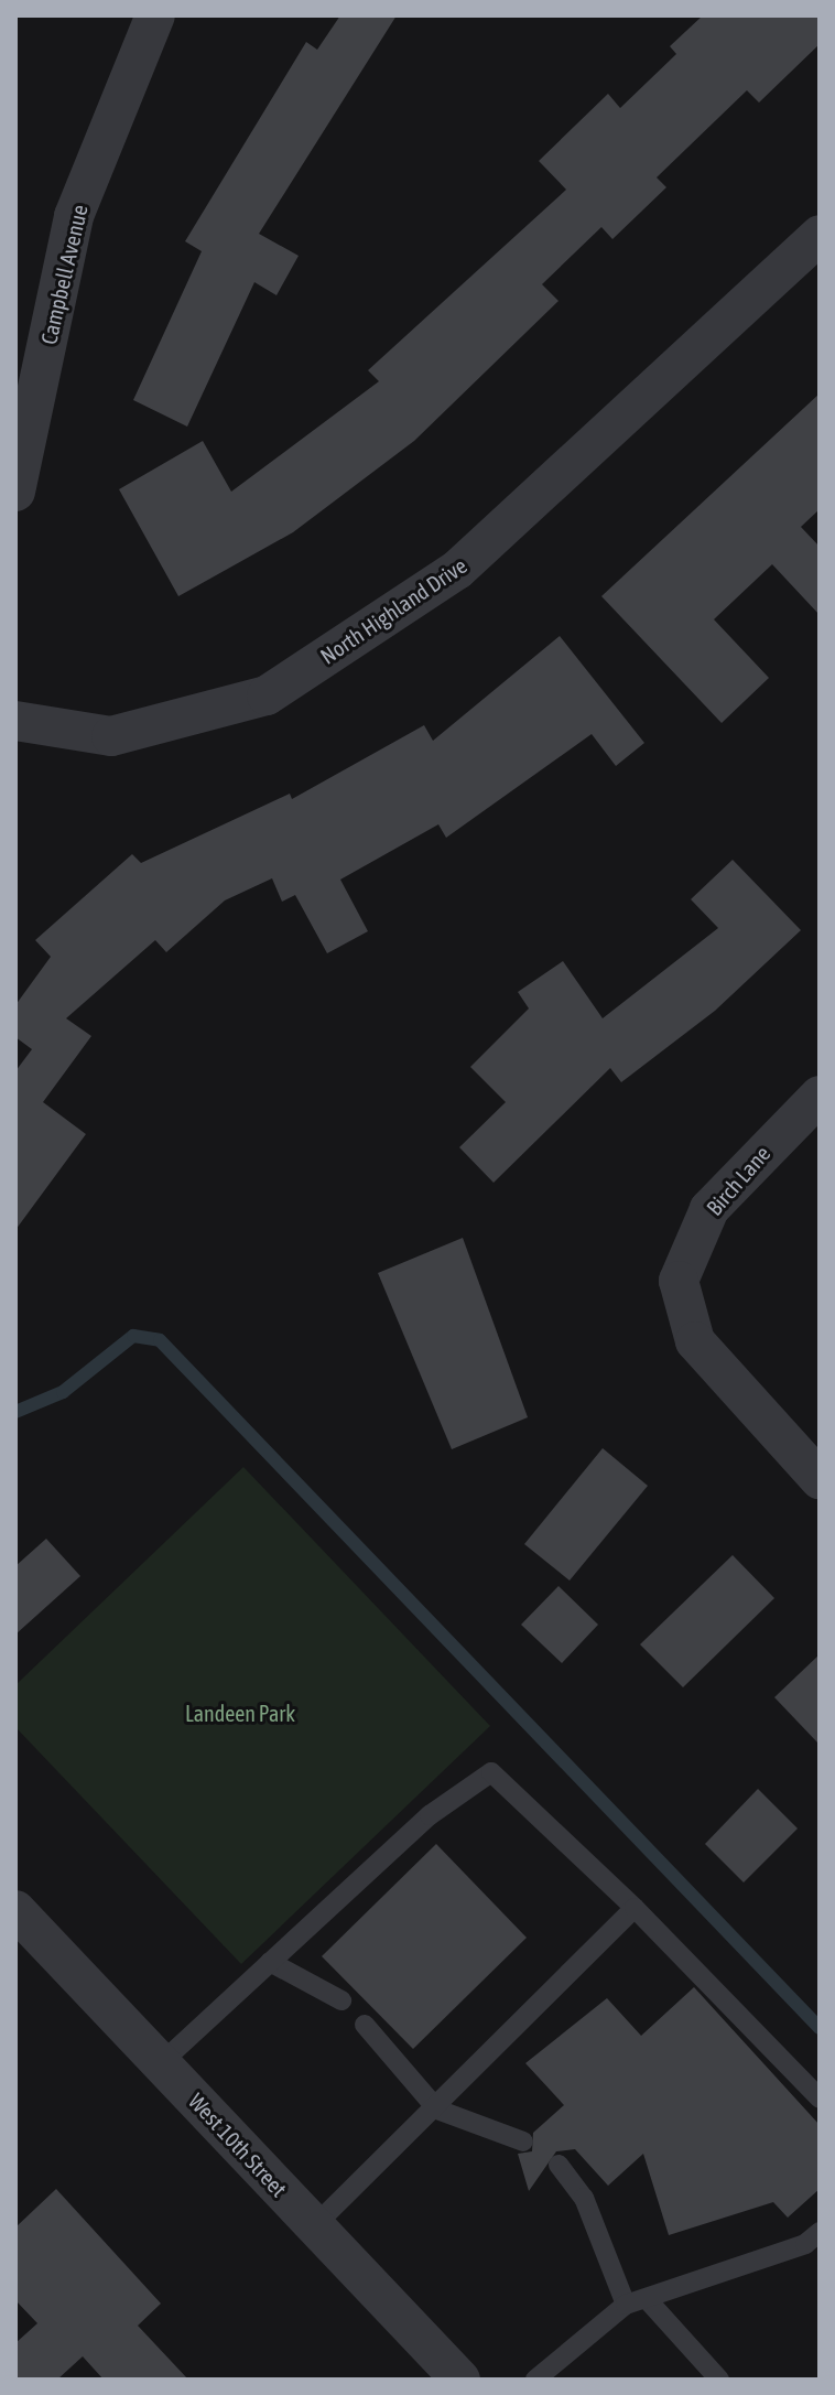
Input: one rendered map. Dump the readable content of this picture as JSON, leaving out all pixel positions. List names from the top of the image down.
{
  "streets": {
    "street": [
      "Campbell Avenue",
      "North Highland Drive",
      "Birch Lane",
      "West 10th Street"
    ]
  },
  "parks": ["Landeen Park"]
}
